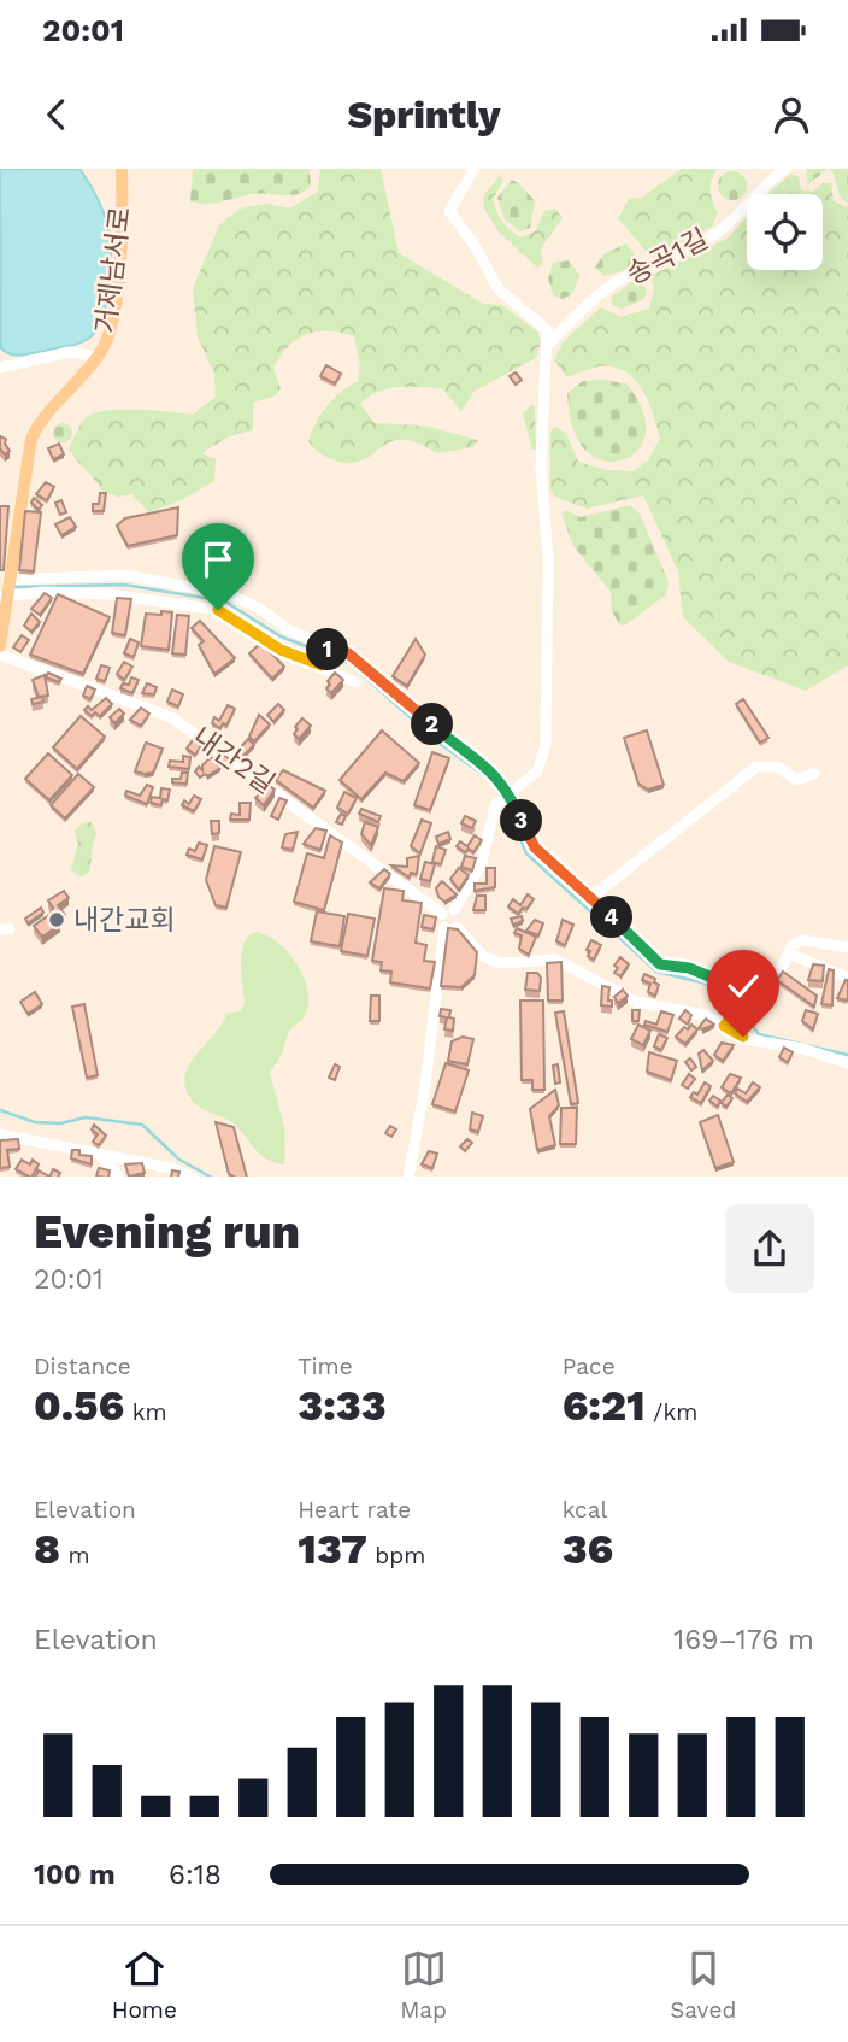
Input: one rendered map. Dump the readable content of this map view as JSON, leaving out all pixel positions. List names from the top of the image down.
{
  "streets": {
    "main road": ["거제남서로"],
    "lane": ["송곡1길", "내간2길"]
  },
  "places": ["내간교회"],
  "page": {
    "status": "20:01",
    "header": "Sprintly",
    "pins": [
      "1",
      "2",
      "3",
      "4"
    ],
    "heading": ["Evening run", "20:01"],
    "stats": [
      ["Distance", "0.56 km"],
      ["Time", "3:33"],
      ["Pace", "6:21 /km"],
      ["Elevation", "8 m"],
      ["Heart rate", "137 bpm"],
      ["kcal", "36"]
    ],
    "chart": ["Elevation", "169–176 m"],
    "list": [
      {
        "name": "100 m",
        "note": "6:18"
      }
    ],
    "tabs": ["Home", "Map", "Saved"]
  }
}
